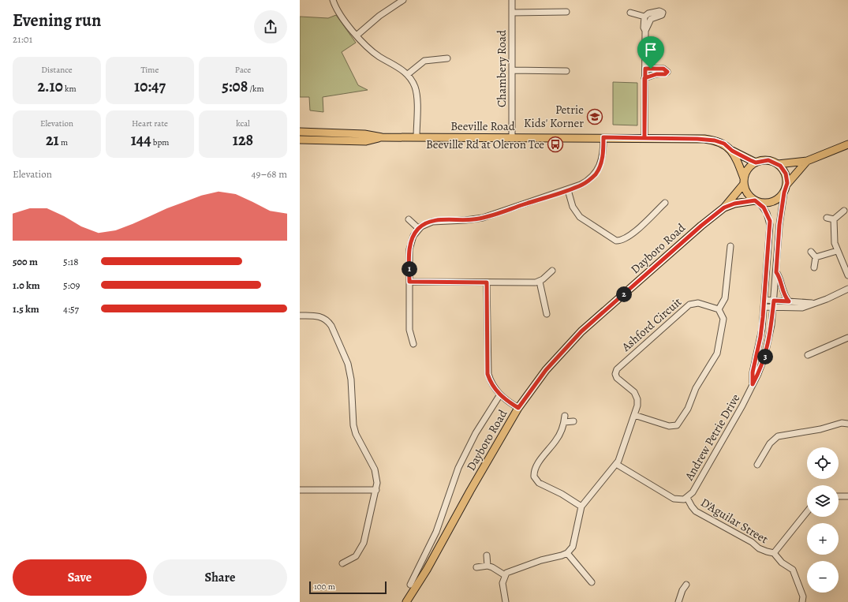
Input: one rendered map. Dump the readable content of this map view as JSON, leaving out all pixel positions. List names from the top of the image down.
{
  "streets": {
    "main road": ["Beeville Road", "Dayboro Road"],
    "street": [
      "Chambery Road",
      "Ashford Circuit",
      "Andrew Petrie Drive",
      "D'Aguilar Street"
    ]
  },
  "crossings": [
    ["Chambery Road", "Beeville Road"],
    ["Beeville Road", "Dayboro Road"],
    ["Beeville Road", "Andrew Petrie Drive"],
    ["Dayboro Road", "Andrew Petrie Drive"],
    ["Andrew Petrie Drive", "D'Aguilar Street"]
  ],
  "places": {
    "school or university": ["Petrie Kids' Korner"],
    "bus stop": ["Beeville Rd at Oleron Tce"]
  },
  "scale_bar": "100 m",
  "page": {
    "heading": ["Evening run", "21:01"],
    "stats": [
      ["Distance", "2.10 km"],
      ["Time", "10:47"],
      ["Pace", "5:08 /km"],
      ["Elevation", "21 m"],
      ["Heart rate", "144 bpm"],
      ["kcal", "128"]
    ],
    "chart": ["Elevation", "49–68 m"],
    "list": [
      {
        "name": "500 m",
        "note": "5:18"
      },
      {
        "name": "1.0 km",
        "note": "5:09"
      },
      {
        "name": "1.5 km",
        "note": "4:57"
      }
    ],
    "pins": ["1", "2", "3"],
    "map_buttons": ["+", "−"],
    "buttons": ["Save", "Share"],
    "scale": "100 m"
  }
}
